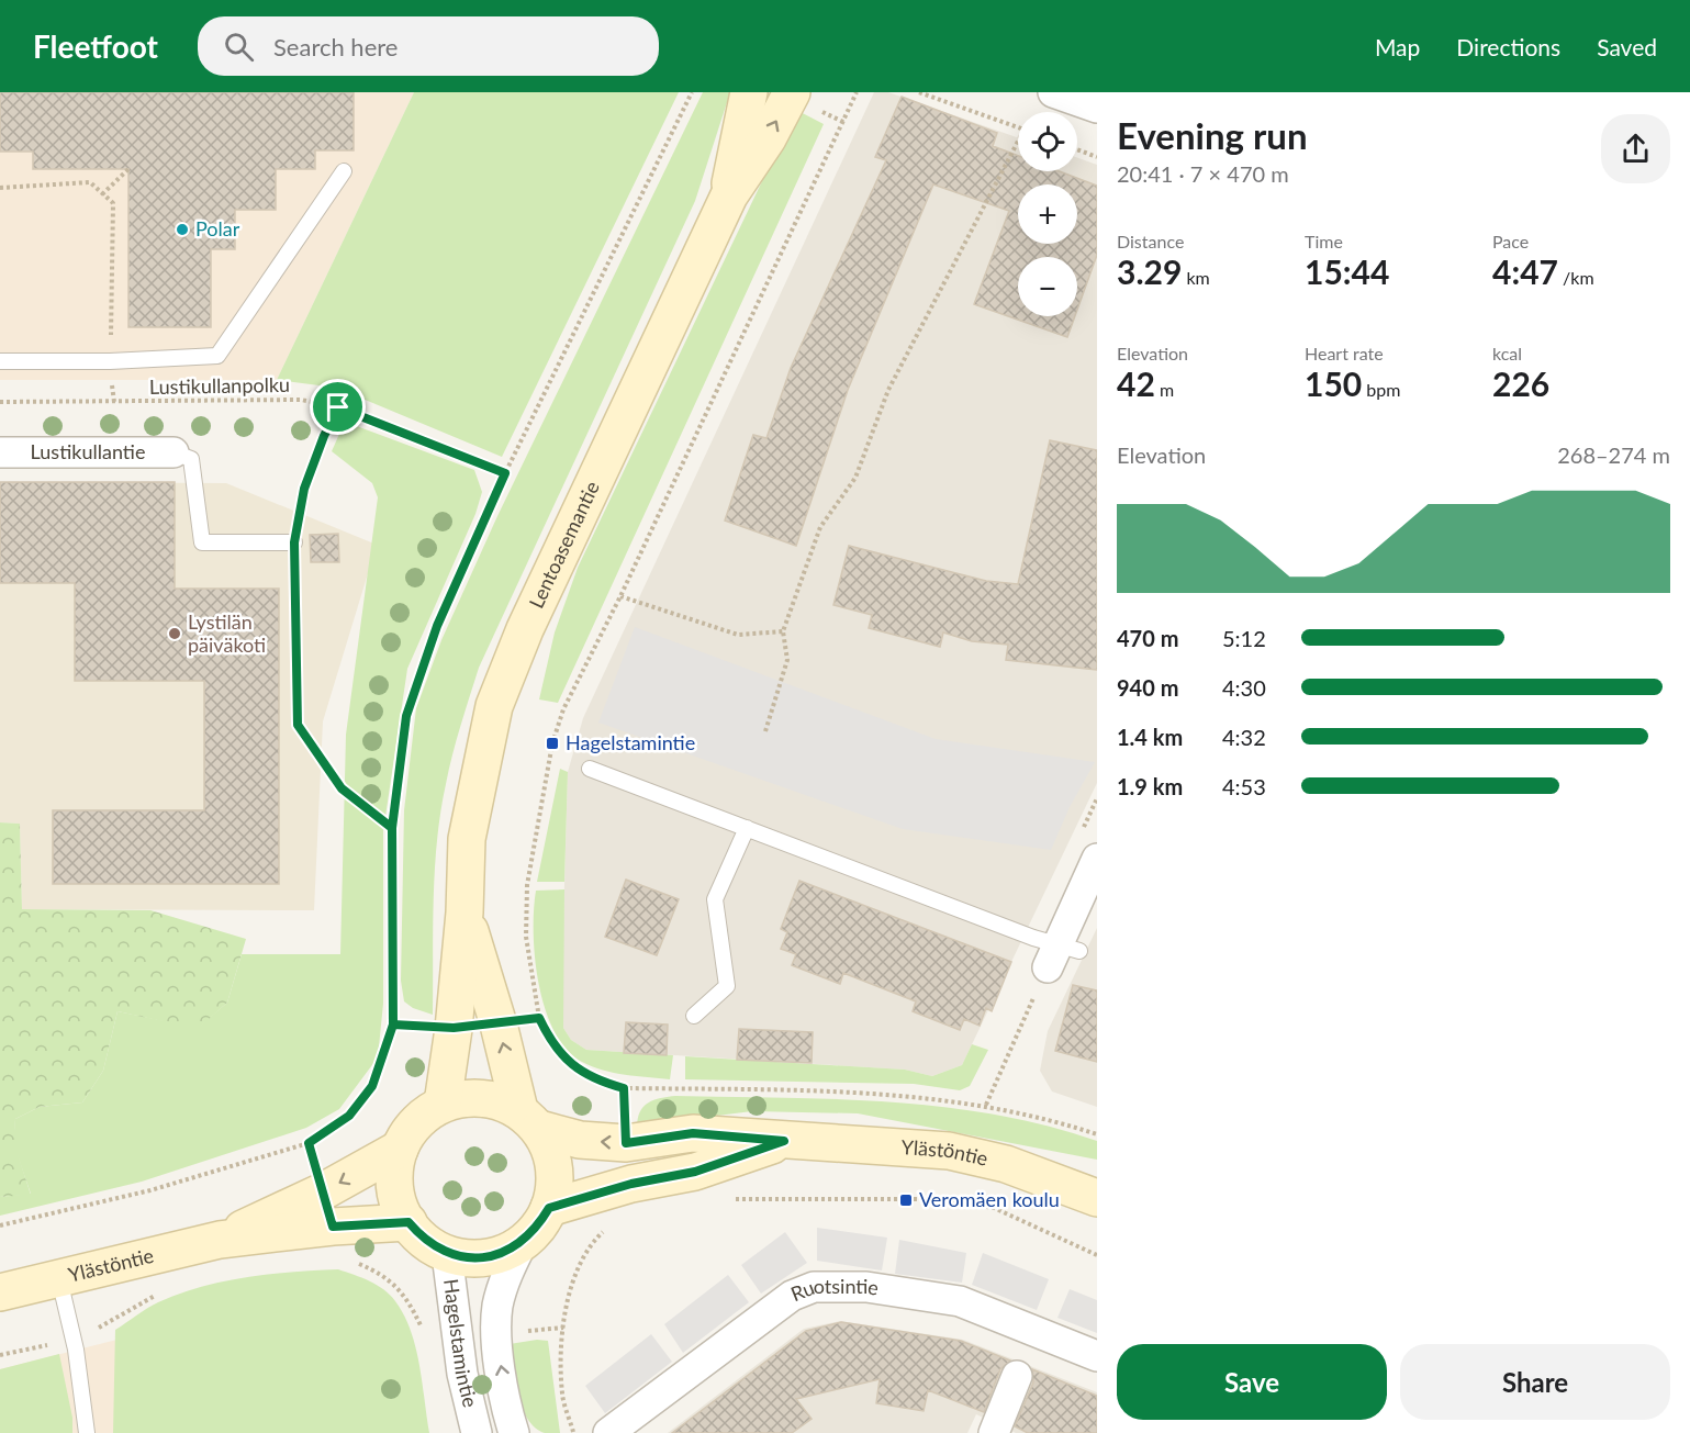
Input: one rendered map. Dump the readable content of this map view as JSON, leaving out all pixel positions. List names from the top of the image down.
{
  "streets": {
    "main road": ["Lentoasemantie", "Ylästöntie"],
    "street": ["Lustikullantie", "Ruotsintie", "Hagelstamintie"],
    "path": ["Lustikullanpolku"]
  },
  "crossings": [
    ["Lentoasemantie", "Ylästöntie"],
    ["Lentoasemantie", "Hagelstamintie"],
    ["Ylästöntie", "Hagelstamintie"]
  ],
  "places": {
    "other": ["Polar", "Lystilän päiväkoti"],
    "transit": ["Hagelstamintie", "Veromäen koulu"]
  },
  "page": {
    "header": "Fleetfoot",
    "search": "Search here",
    "nav": ["Map", "Directions", "Saved"],
    "heading": ["Evening run", "20:41 · 7 × 470 m"],
    "map_buttons": ["+", "−"],
    "stats": [
      ["Distance", "3.29 km"],
      ["Time", "15:44"],
      ["Pace", "4:47 /km"],
      ["Elevation", "42 m"],
      ["Heart rate", "150 bpm"],
      ["kcal", "226"]
    ],
    "chart": ["Elevation", "268–274 m"],
    "list": [
      {
        "name": "470 m",
        "note": "5:12"
      },
      {
        "name": "940 m",
        "note": "4:30"
      },
      {
        "name": "1.4 km",
        "note": "4:32"
      },
      {
        "name": "1.9 km",
        "note": "4:53"
      }
    ],
    "buttons": ["Save", "Share"]
  }
}
